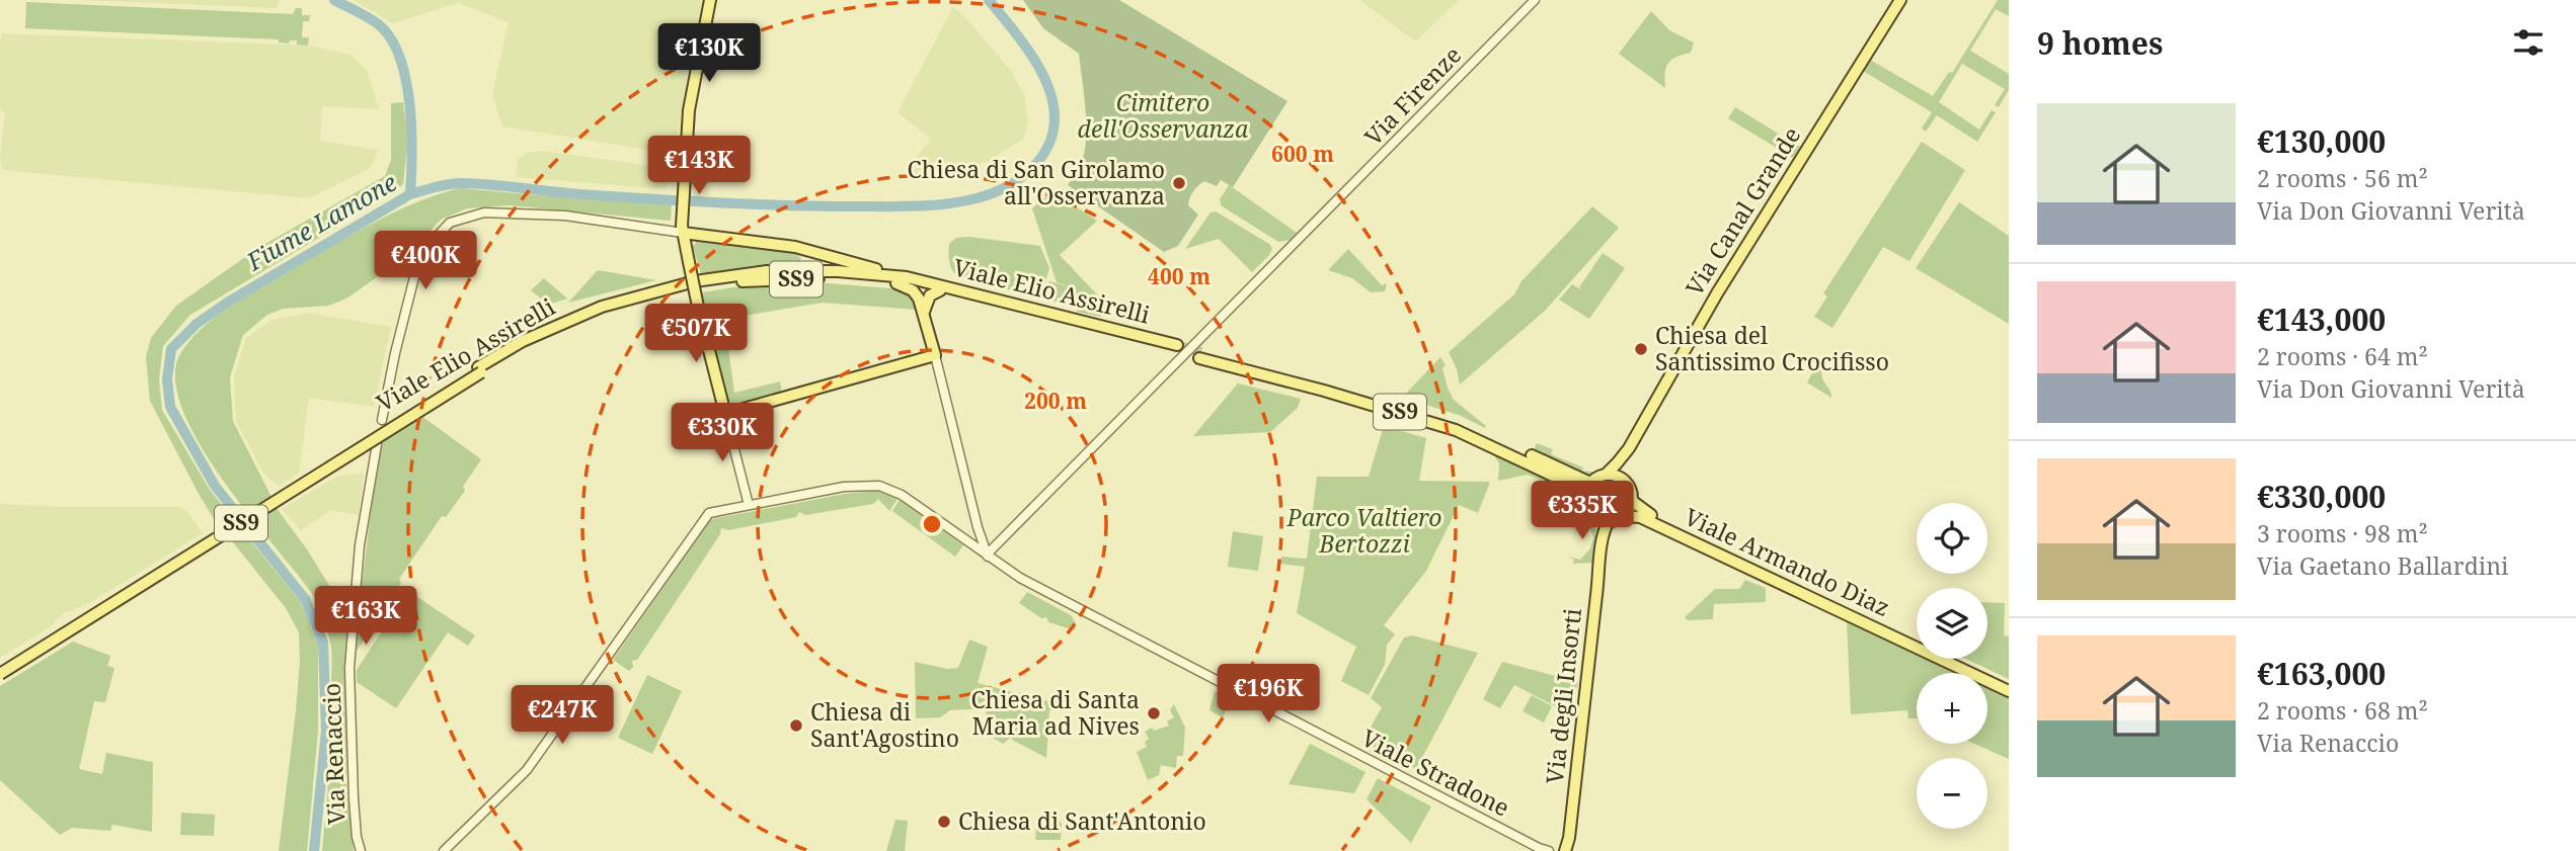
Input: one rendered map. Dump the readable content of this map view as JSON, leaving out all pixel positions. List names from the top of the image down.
{
  "streets": {
    "main road": [
      "Via Canal Grande",
      "SS9",
      "Viale Elio Assirelli",
      "Viale Armando Diaz",
      "Via degli Insorti"
    ],
    "street": ["Via Firenze", "Via Renaccio", "Viale Stradone"]
  },
  "crossings": [
    ["Via Firenze", "Viale Stradone"],
    ["Via Canal Grande", "SS9"],
    ["Via Canal Grande", "Viale Armando Diaz"],
    ["Via Canal Grande", "Via degli Insorti"],
    ["SS9", "Viale Armando Diaz"],
    ["SS9", "Via degli Insorti"],
    ["Viale Armando Diaz", "Via degli Insorti"],
    ["Via degli Insorti", "Viale Stradone"]
  ],
  "water": ["Fiume Lamone"],
  "parks": ["Cimitero dell'Osservanza", "Parco Valtiero Bertozzi"],
  "places": [
    "Chiesa di San Girolamo all'Osservanza",
    "Chiesa del Santissimo Crocifisso",
    "Chiesa di Santa Maria ad Nives",
    "Chiesa di Sant'Agostino",
    "Chiesa di Sant'Antonio"
  ],
  "page": {
    "heading": "9 homes",
    "price": [
      "€130K",
      "€143K",
      "€400K",
      "€507K",
      "€330K",
      "€335K",
      "€163K",
      "€196K",
      "€247K"
    ],
    "list": [
      {
        "name": "€130,000",
        "note": "2 rooms · 56 m² · Via Don Giovanni Verità"
      },
      {
        "name": "€143,000",
        "note": "2 rooms · 64 m² · Via Don Giovanni Verità"
      },
      {
        "name": "€330,000",
        "note": "3 rooms · 98 m² · Via Gaetano Ballardini"
      },
      {
        "name": "€163,000",
        "note": "2 rooms · 68 m² · Via Renaccio"
      }
    ],
    "map_buttons": ["+", "−"]
  },
  "rings": ["600 m", "400 m", "200 m"]
}
